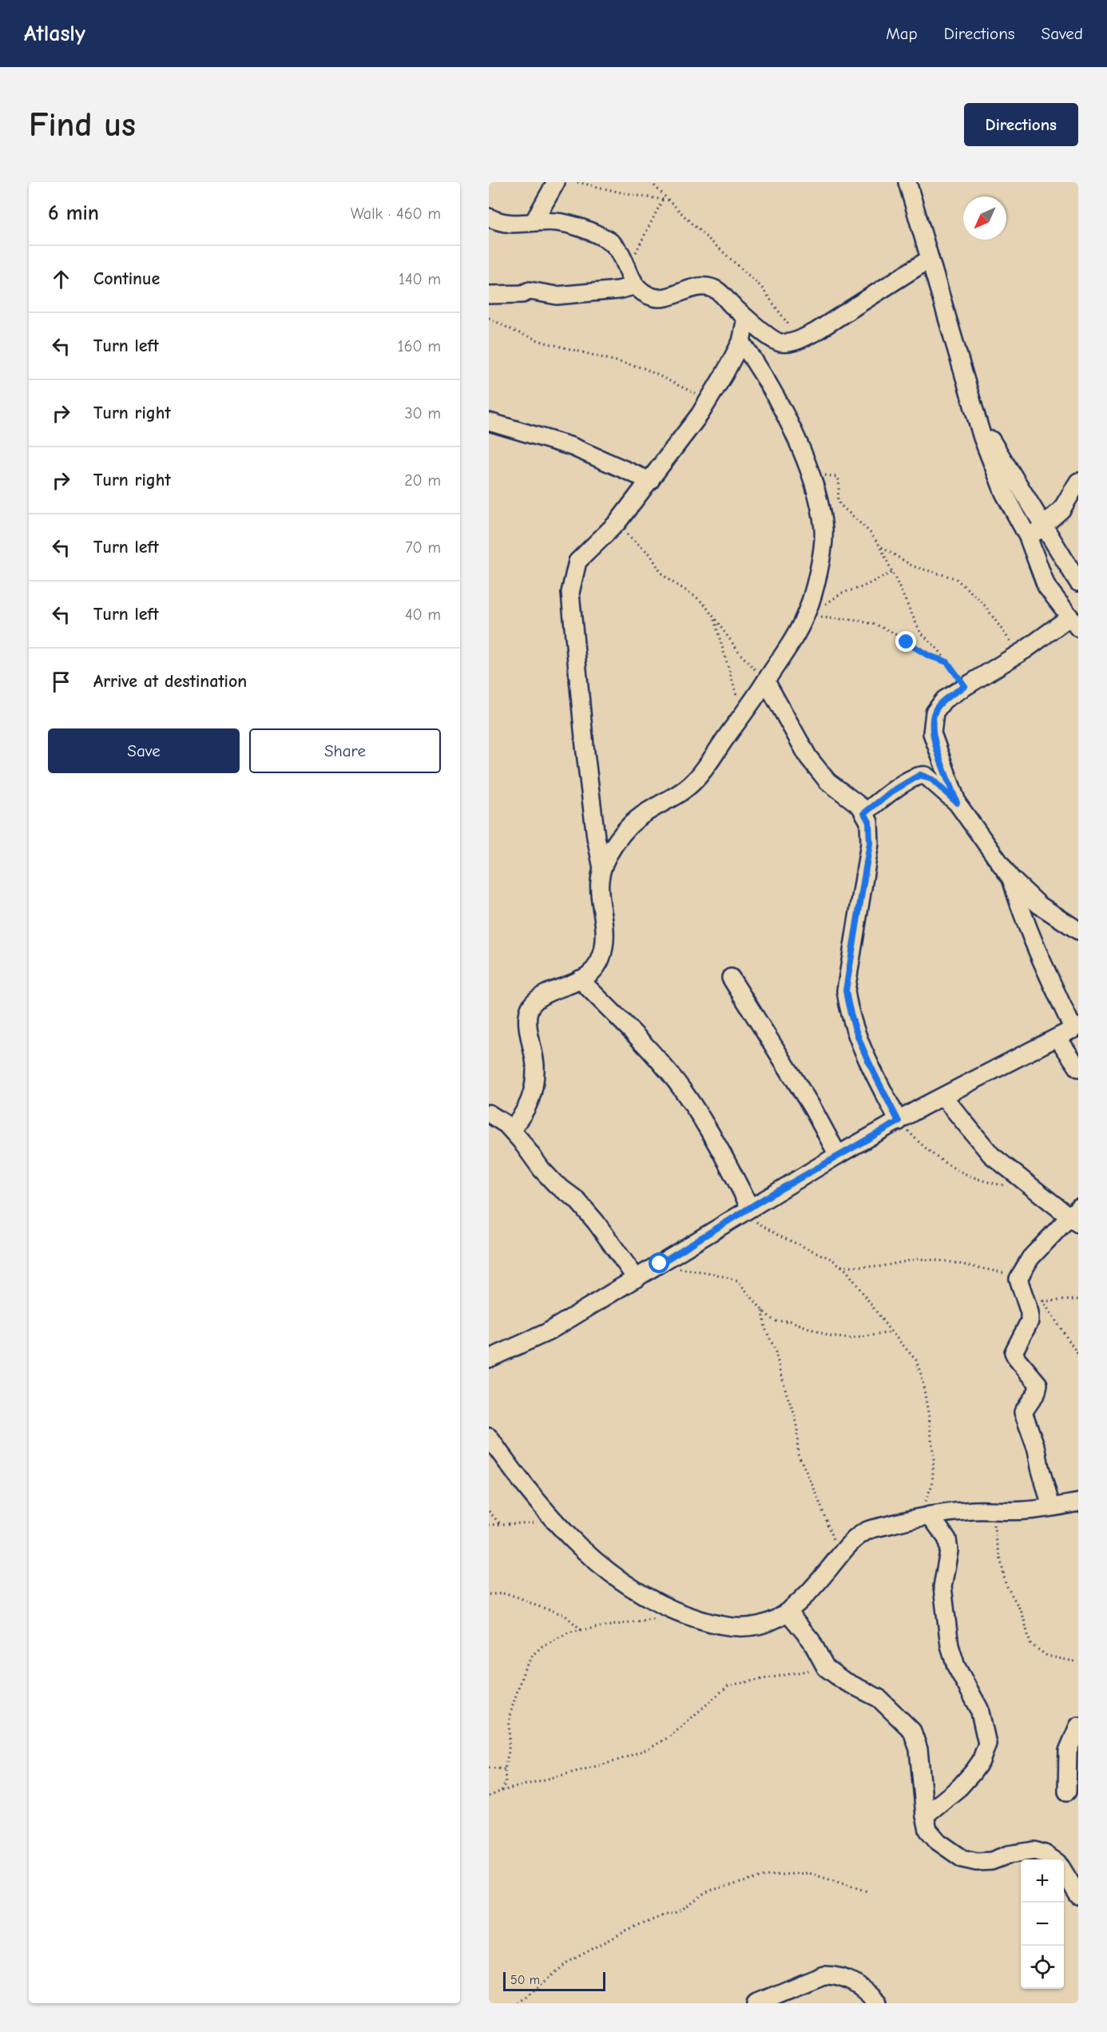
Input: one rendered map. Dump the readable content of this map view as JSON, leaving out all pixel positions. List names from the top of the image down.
{
  "scale_bar": "50 m",
  "north": "bottom left",
  "page": {
    "header": "Atlasly",
    "nav": ["Map", "Directions", "Saved"],
    "buttons": [
      "Directions",
      ["Save", "Share"]
    ],
    "title": "Find us",
    "heading": ["6 min", "Walk · 460 m"],
    "list": [
      ["Continue", "140 m"],
      ["Turn left", "160 m"],
      ["Turn right", "30 m"],
      ["Turn right", "20 m"],
      ["Turn left", "70 m"],
      ["Turn left", "40 m"],
      "Arrive at destination"
    ],
    "map_buttons": ["+", "−"],
    "scale": "50 m"
  }
}
